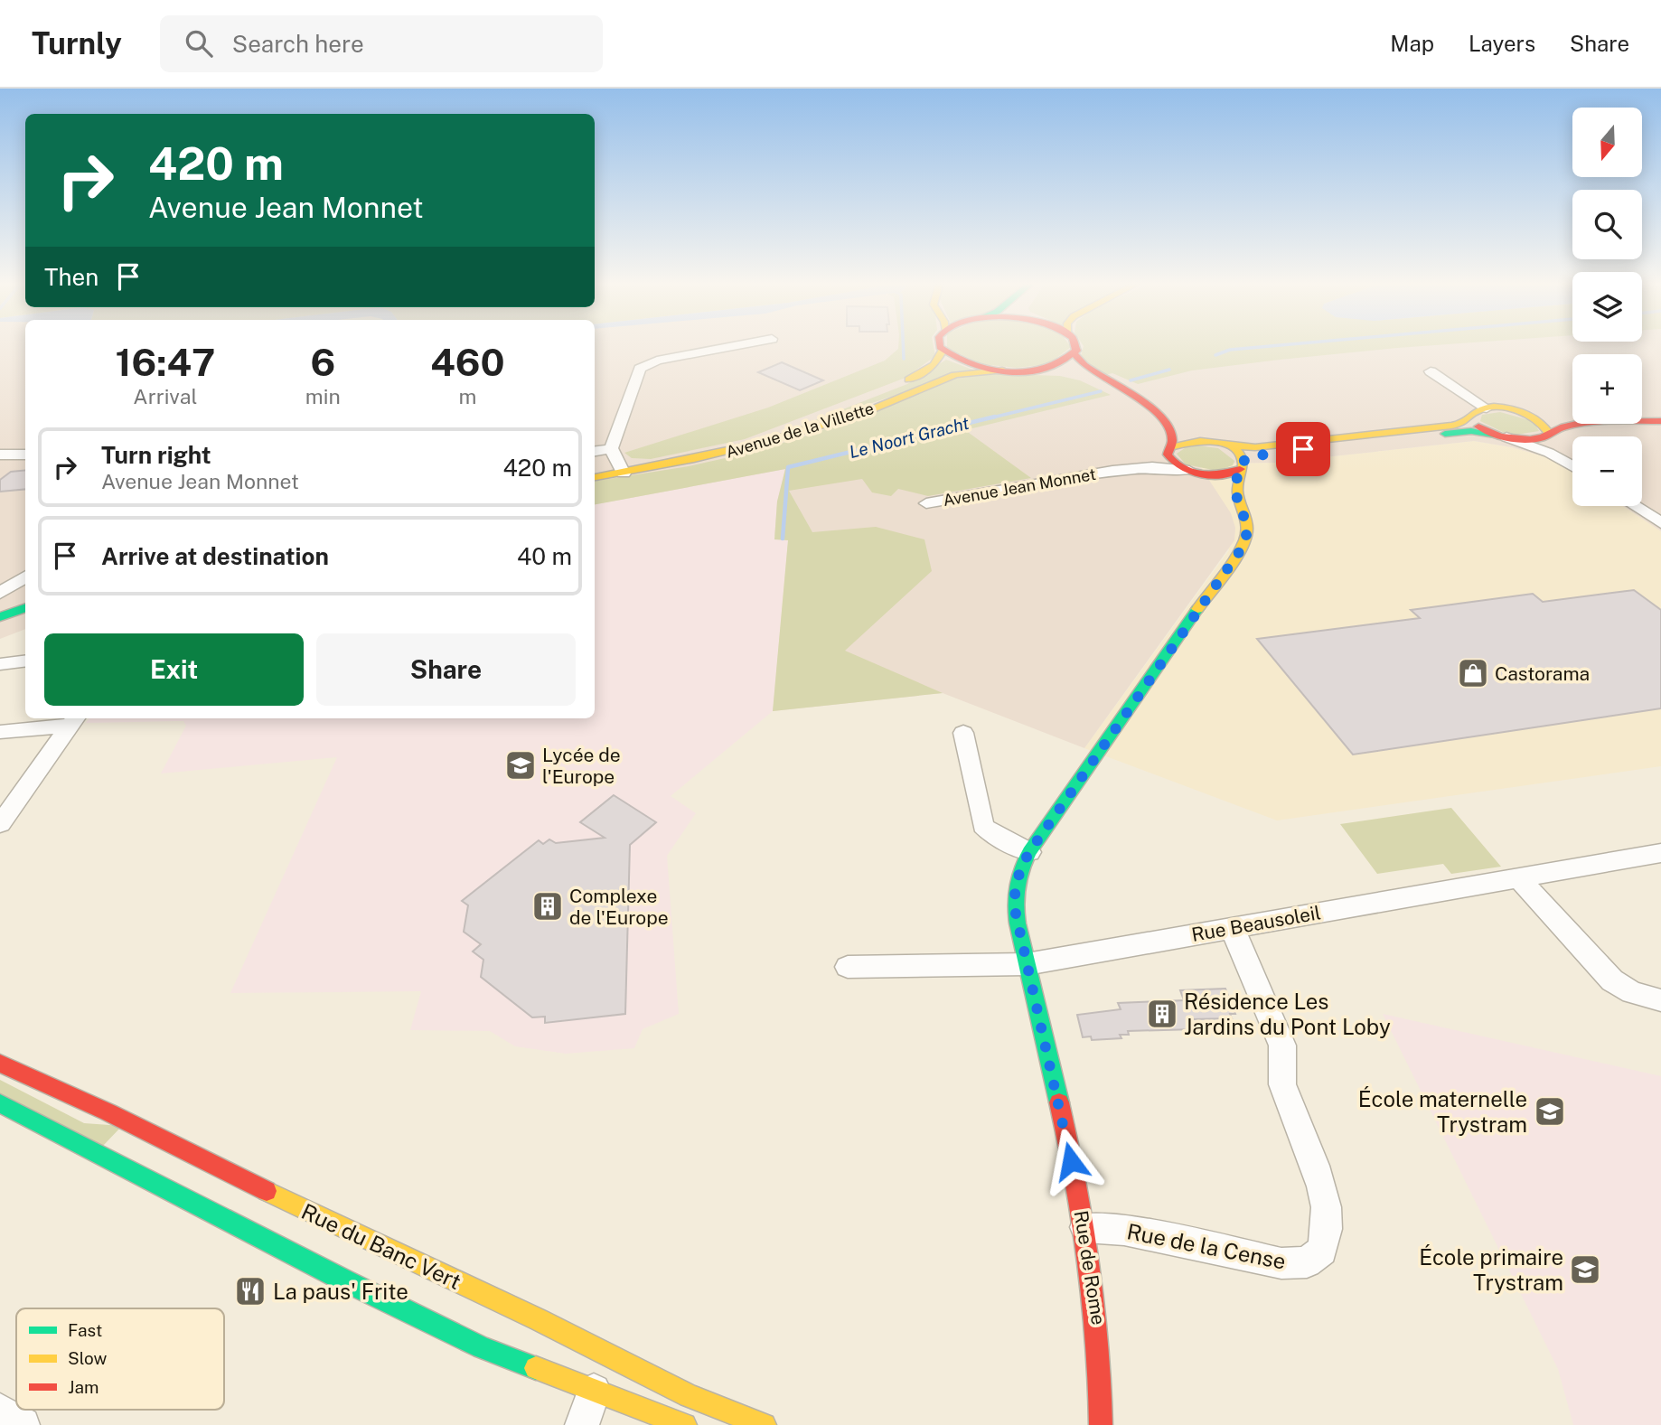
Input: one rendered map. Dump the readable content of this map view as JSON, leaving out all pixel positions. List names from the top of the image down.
{
  "streets": {
    "main road": ["Avenue de la Villette", "Rue du Banc Vert", "Rue de Rome"],
    "street": ["Avenue Jean Monnet", "Rue Beausoleil", "Rue de la Cense"]
  },
  "crossings": [
    ["Rue Beausoleil", "Rue de la Cense"],
    ["Rue Beausoleil", "Rue de Rome"],
    ["Rue de la Cense", "Rue de Rome"]
  ],
  "water": ["Le Noort Gracht"],
  "places": {
    "shop": ["Castorama"],
    "school or university": ["Lycée de l'Europe", "École maternelle Trystram", "École primaire Trystram"],
    "building": ["Complexe de l'Europe", "Résidence Les Jardins du Pont Loby"],
    "restaurant": ["La paus' Frite"]
  },
  "legend": ["Fast", "Slow", "Jam"],
  "north": "bottom",
  "page": {
    "header": "Turnly",
    "search": "Search here",
    "nav": ["Map", "Layers", "Share"],
    "map_buttons": ["+", "−"],
    "turn": ["420 m", "Avenue Jean Monnet"],
    "then": "Then",
    "eta": [
      "16:47",
      "Arrival",
      "6",
      "min",
      "460",
      "m"
    ],
    "list": [
      {
        "name": "Turn right",
        "note": "Avenue Jean Monnet",
        "value": "420 m"
      },
      {
        "name": "Arrive at destination",
        "value": "40 m"
      }
    ],
    "buttons": ["Exit", "Share"]
  }
}
